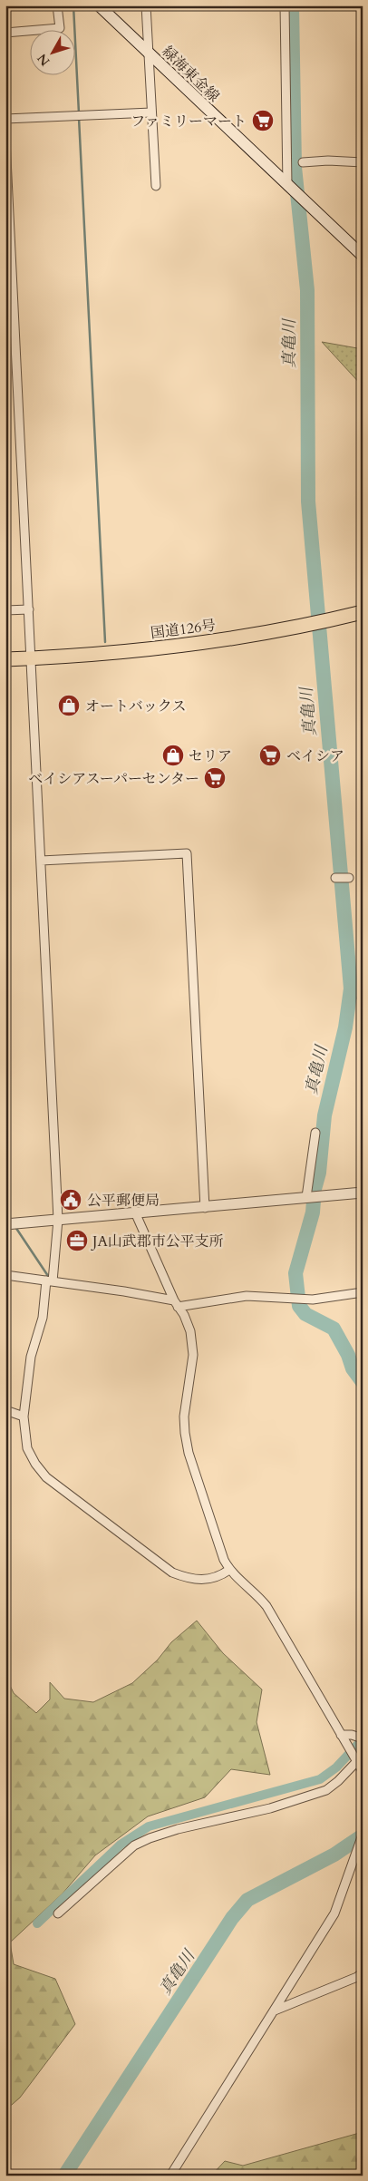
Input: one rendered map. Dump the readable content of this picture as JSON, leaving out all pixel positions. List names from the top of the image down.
{
  "streets": {
    "highway": ["国道126号"],
    "main road": ["緑海東金線"]
  },
  "water": ["真亀川"],
  "places": {
    "supermarket": ["ファミリーマート", "ベイシア", "ベイシアスーパーセンター"],
    "shop": ["オートバックス", "セリア"],
    "public building": ["公平郵便局"],
    "office": ["JA山武郡市公平支所"]
  },
  "north": "bottom left"
}
